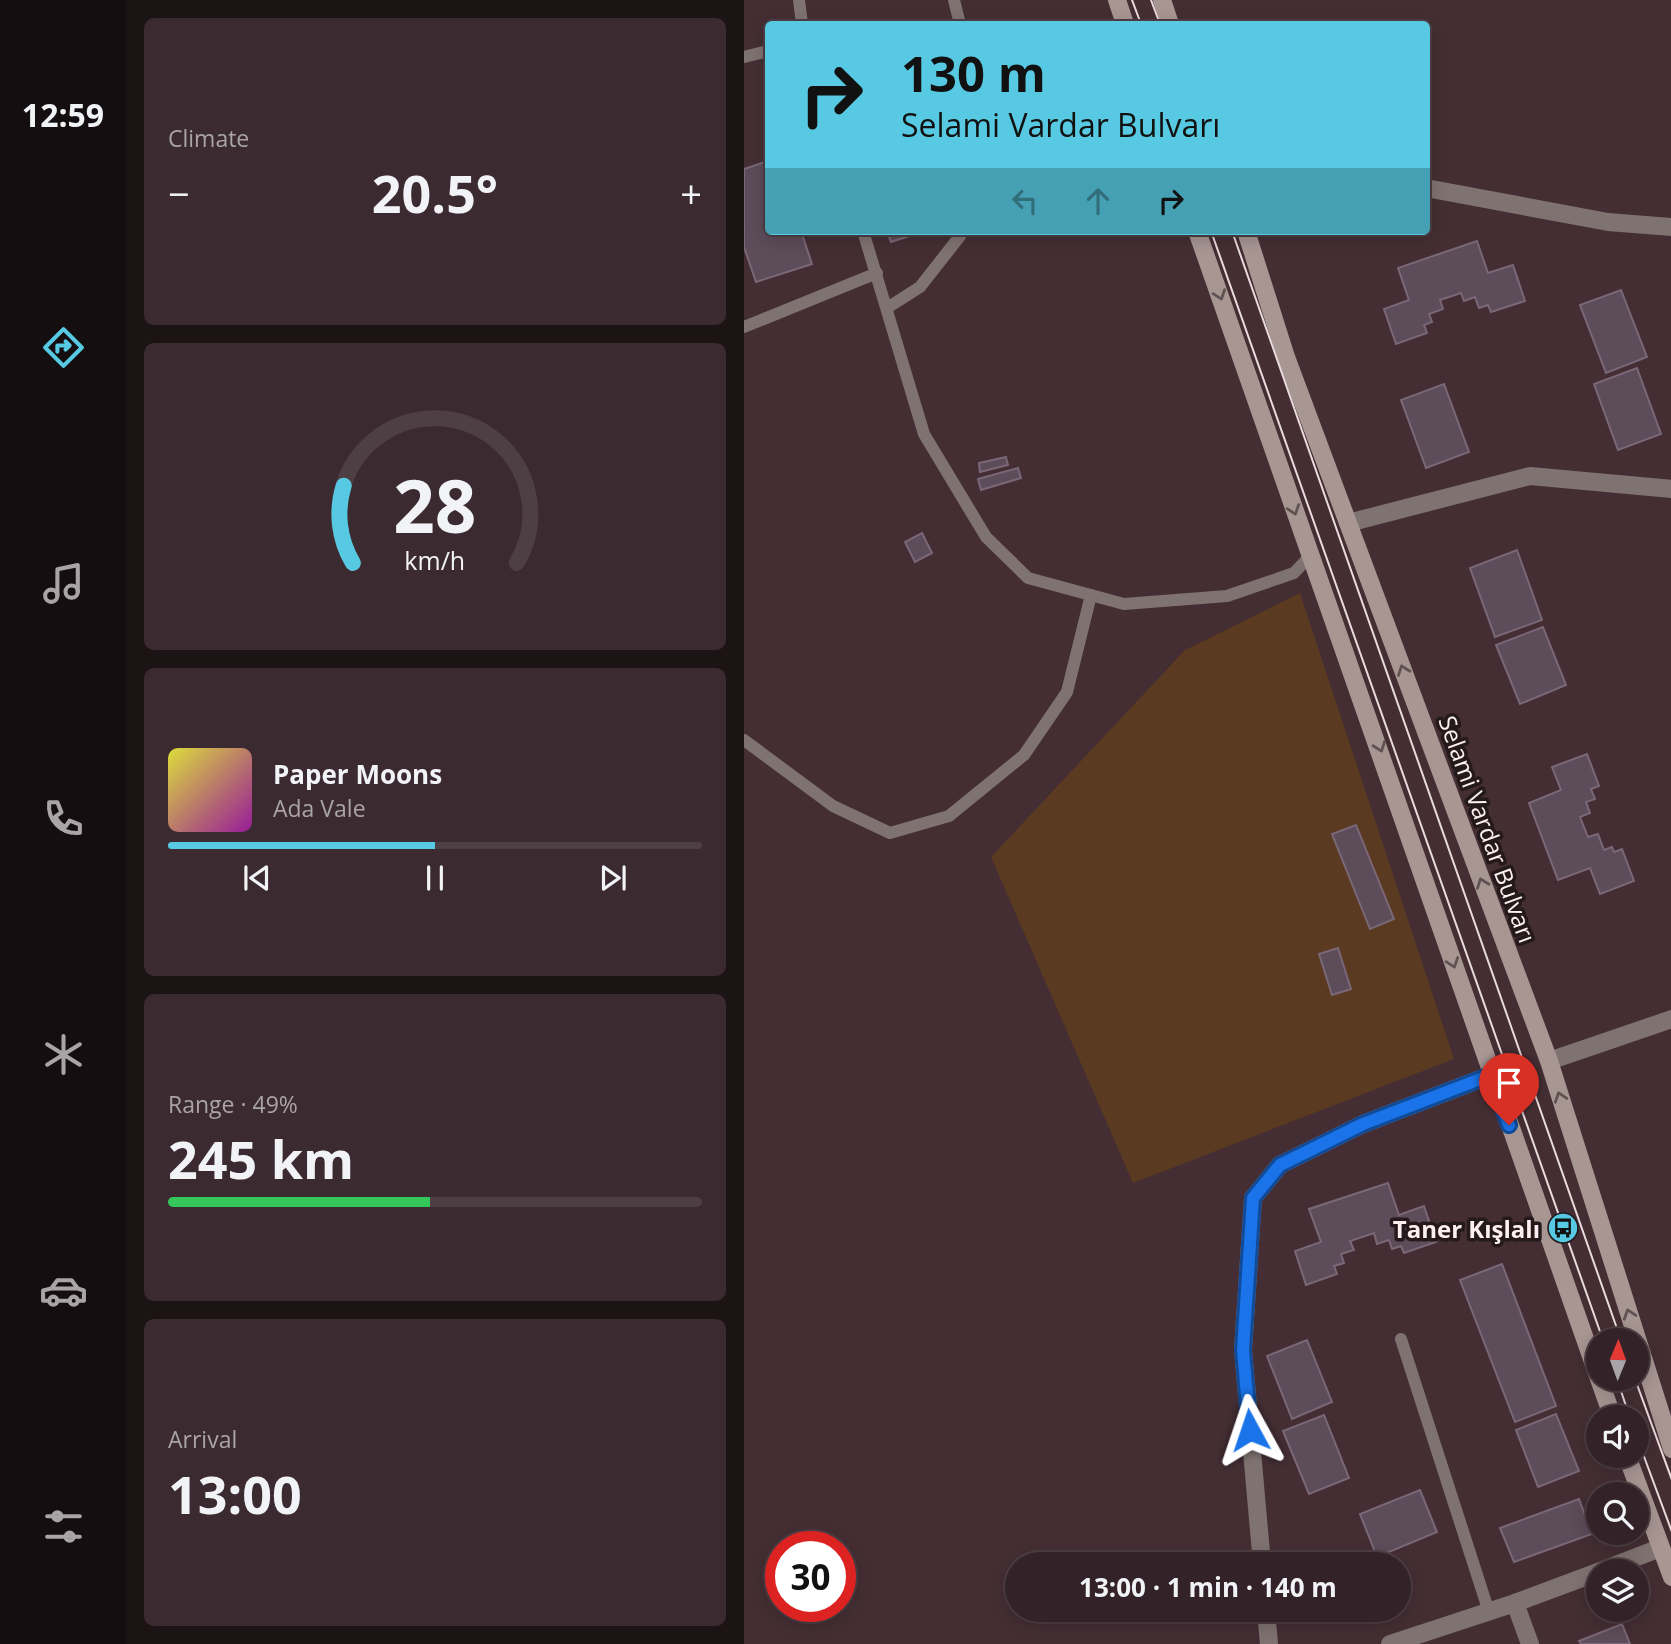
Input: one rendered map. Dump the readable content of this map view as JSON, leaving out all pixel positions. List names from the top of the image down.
{
  "streets": {
    "main road": ["Selami Vardar Bulvarı"]
  },
  "places": {
    "bus stop": ["Taner Kışlalı"]
  },
  "north": "top",
  "page": {
    "tabs": "12:59",
    "tile": [
      "Climate",
      ["Range · 49%", "245 km"],
      ["Arrival", "13:00"]
    ],
    "turn": ["130 m", "Selami Vardar Bulvarı"],
    "heat": ["−", "20.5°", "+"],
    "song": ["Paper Moons", "Ada Vale"],
    "limit": "30",
    "trip": "13:00 · 1 min · 140 m",
    "gauge": ["28", "km/h"]
  }
}
